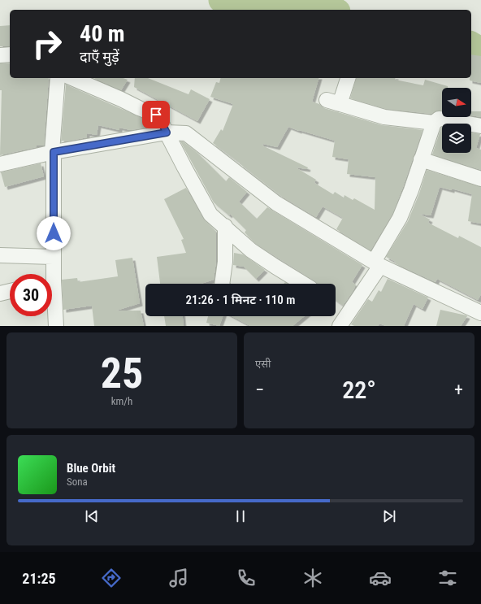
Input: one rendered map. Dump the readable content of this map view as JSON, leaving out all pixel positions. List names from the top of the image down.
{
  "north": "right",
  "page": {
    "turn": ["40 m", "दाएँ मुड़ें"],
    "limit": "30",
    "trip": "21:26 · 1 मिनट · 110 m",
    "tile": [
      ["25", "km/h"],
      "एसी"
    ],
    "heat": ["−", "22°", "+"],
    "song": ["Blue Orbit", "Sona"],
    "tabs": "21:25"
  }
}
